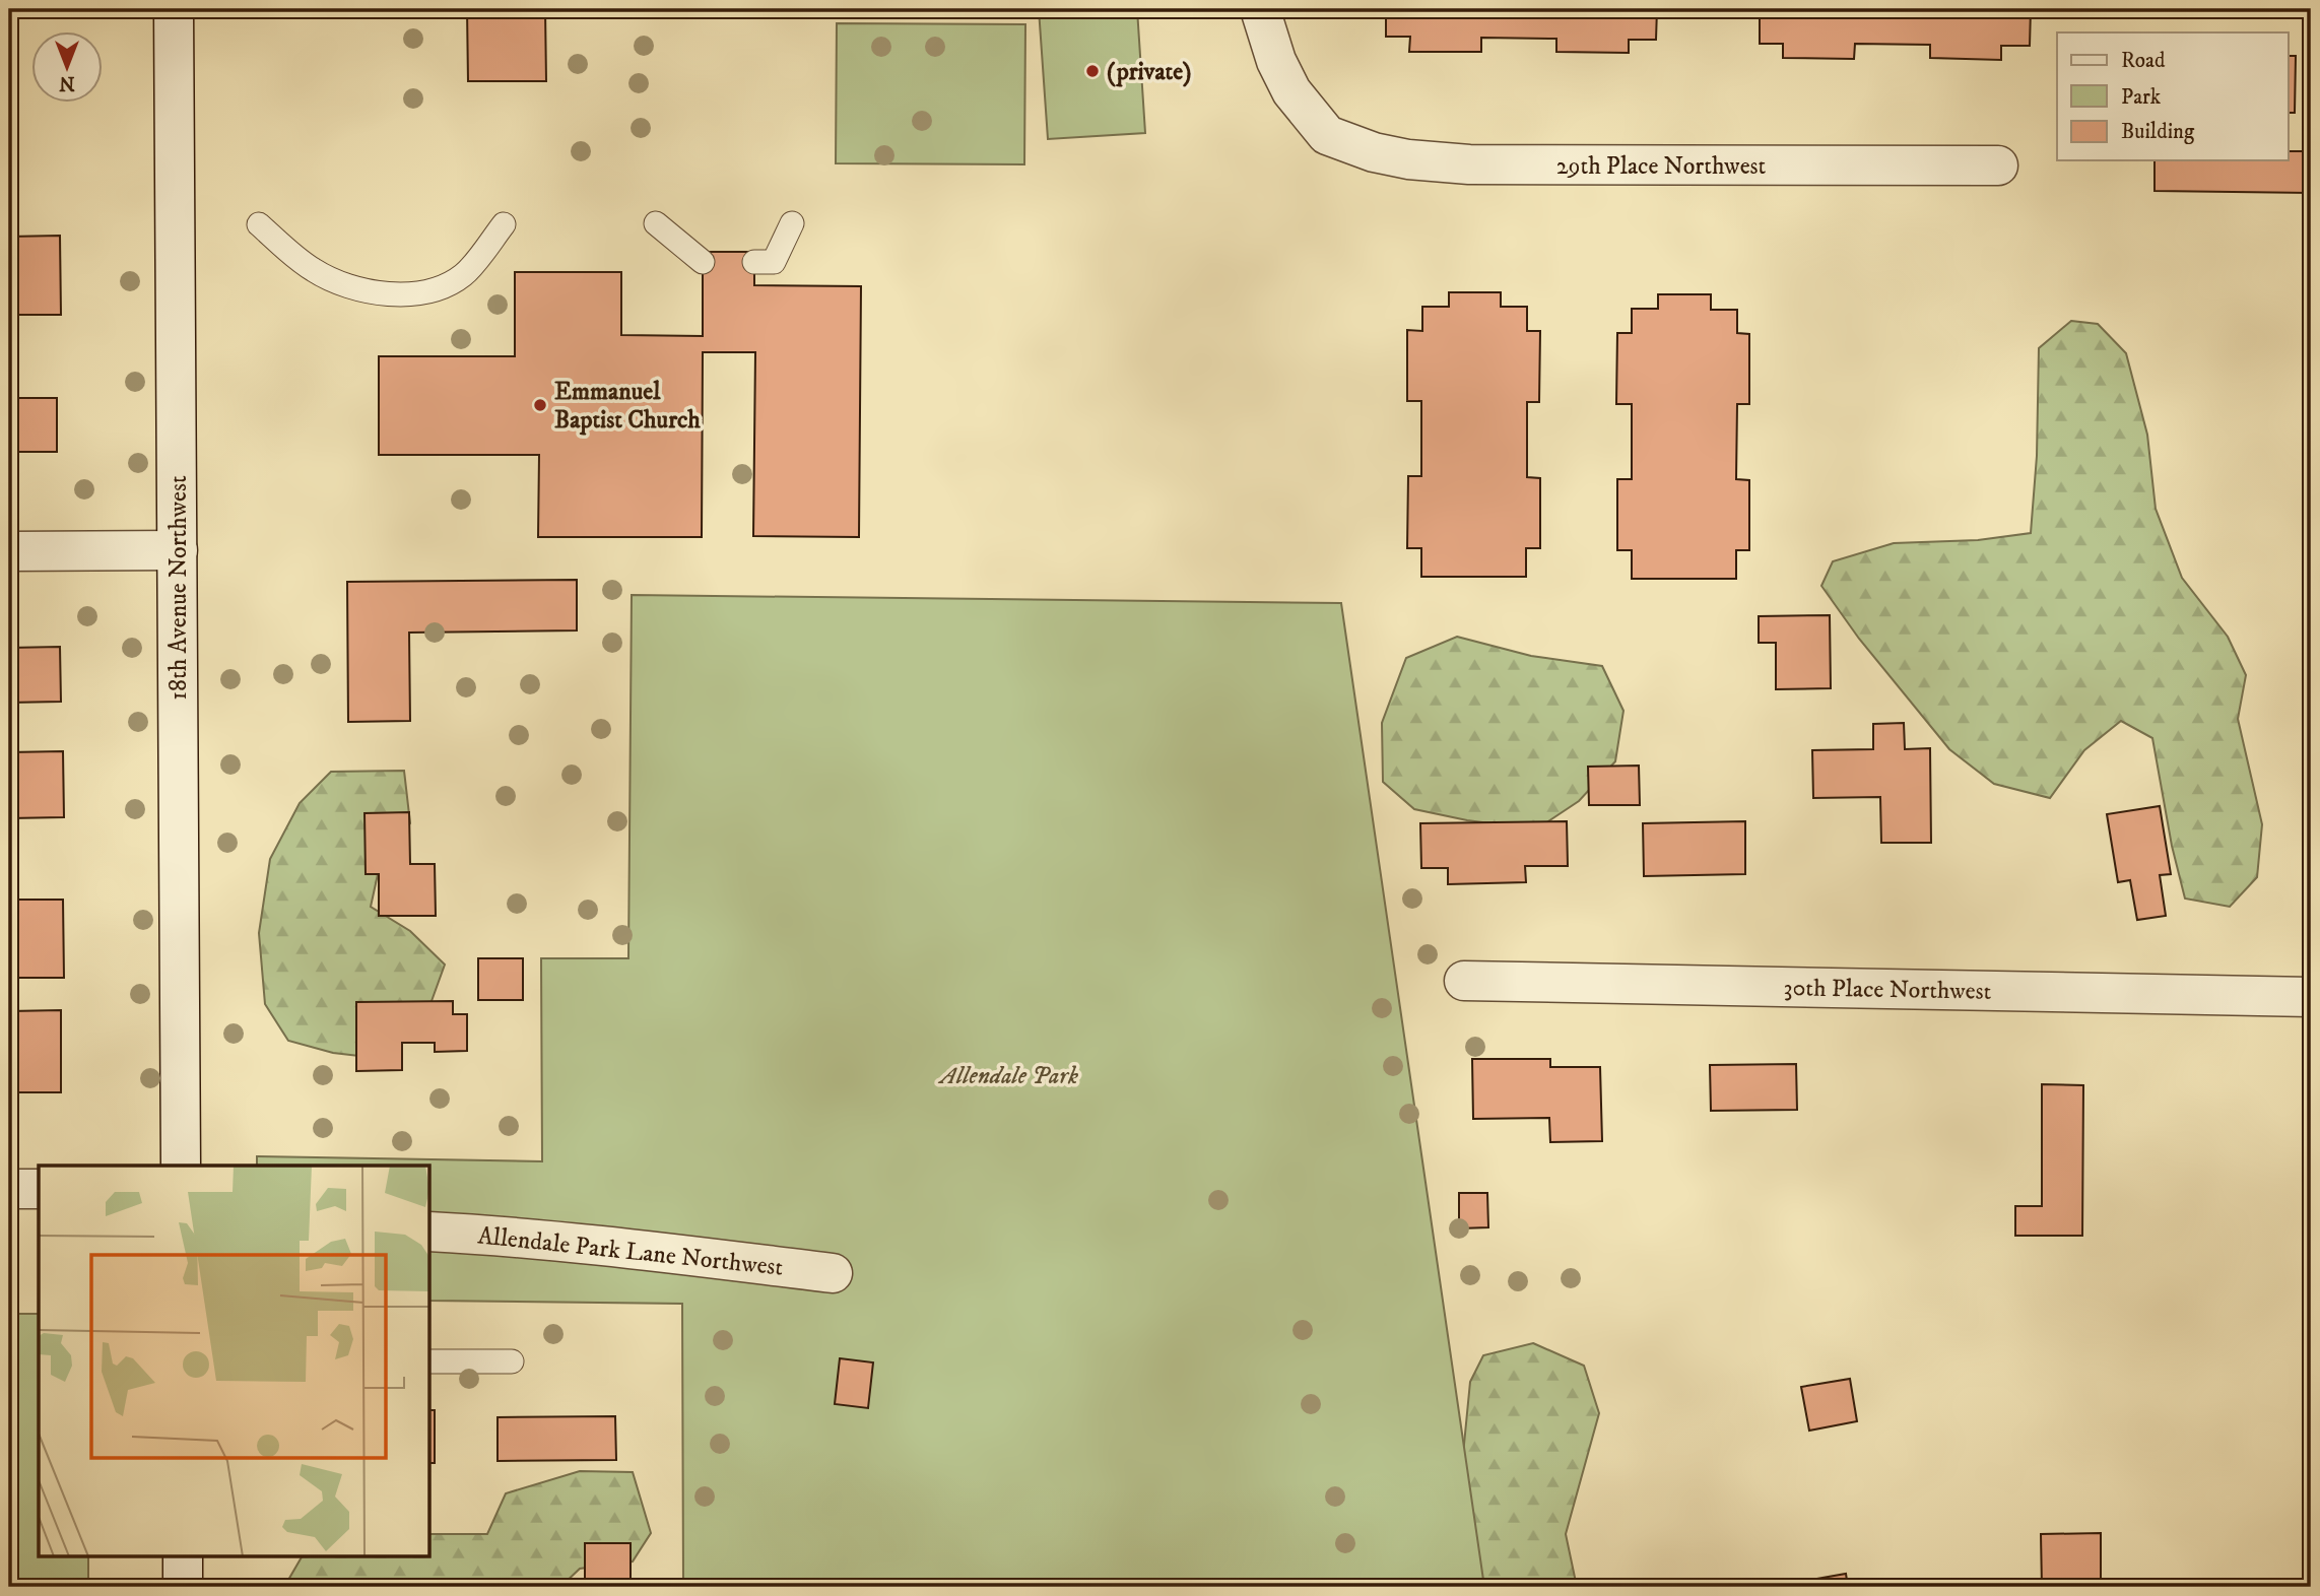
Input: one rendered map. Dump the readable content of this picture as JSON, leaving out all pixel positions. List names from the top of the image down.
{
  "streets": {
    "street": [
      "29th Place Northwest",
      "18th Avenue Northwest",
      "30th Place Northwest",
      "Allendale Park Lane Northwest"
    ]
  },
  "parks": ["Allendale Park"],
  "places": ["(private)", "Emmanuel Baptist Church"],
  "legend": ["Road", "Park", "Building"],
  "north": "bottom"
}
